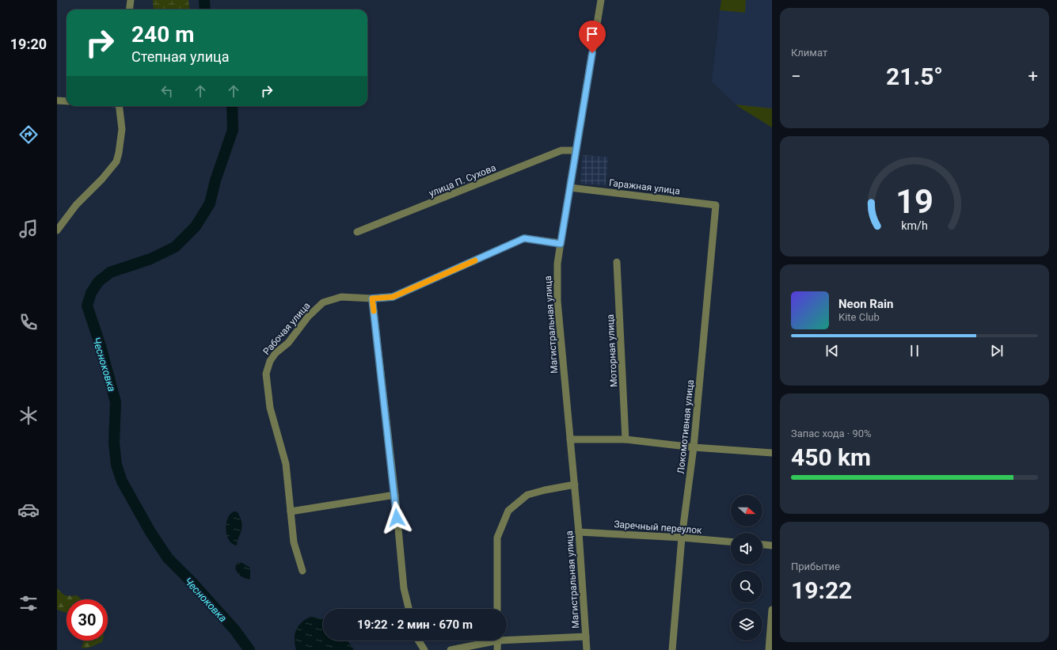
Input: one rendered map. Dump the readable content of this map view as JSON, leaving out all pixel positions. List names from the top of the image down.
{
  "streets": {
    "street": [
      "улица П. Сухова",
      "Гаражная улица",
      "Магистральная улица",
      "Рабочая улица",
      "Моторная улица",
      "Локомотивная улица",
      "Заречный переулок"
    ]
  },
  "crossings": [
    ["улица П. Сухова", "Магистральная улица"],
    ["Гаражная улица", "Магистральная улица"],
    ["Гаражная улица", "Локомотивная улица"],
    ["Магистральная улица", "Рабочая улица"],
    ["Магистральная улица", "Заречный переулок"],
    ["Локомотивная улица", "Заречный переулок"]
  ],
  "water": ["Чесноковка"],
  "north": "right",
  "page": {
    "tabs": "19:20",
    "tile": [
      "Климат",
      ["Запас хода · 90%", "450 km"],
      ["Прибытие", "19:22"]
    ],
    "turn": ["240 m", "Степная улица"],
    "heat": ["−", "21.5°", "+"],
    "song": ["Neon Rain", "Kite Club"],
    "limit": "30",
    "trip": "19:22 · 2 мин · 670 m",
    "gauge": ["19", "km/h"]
  }
}
